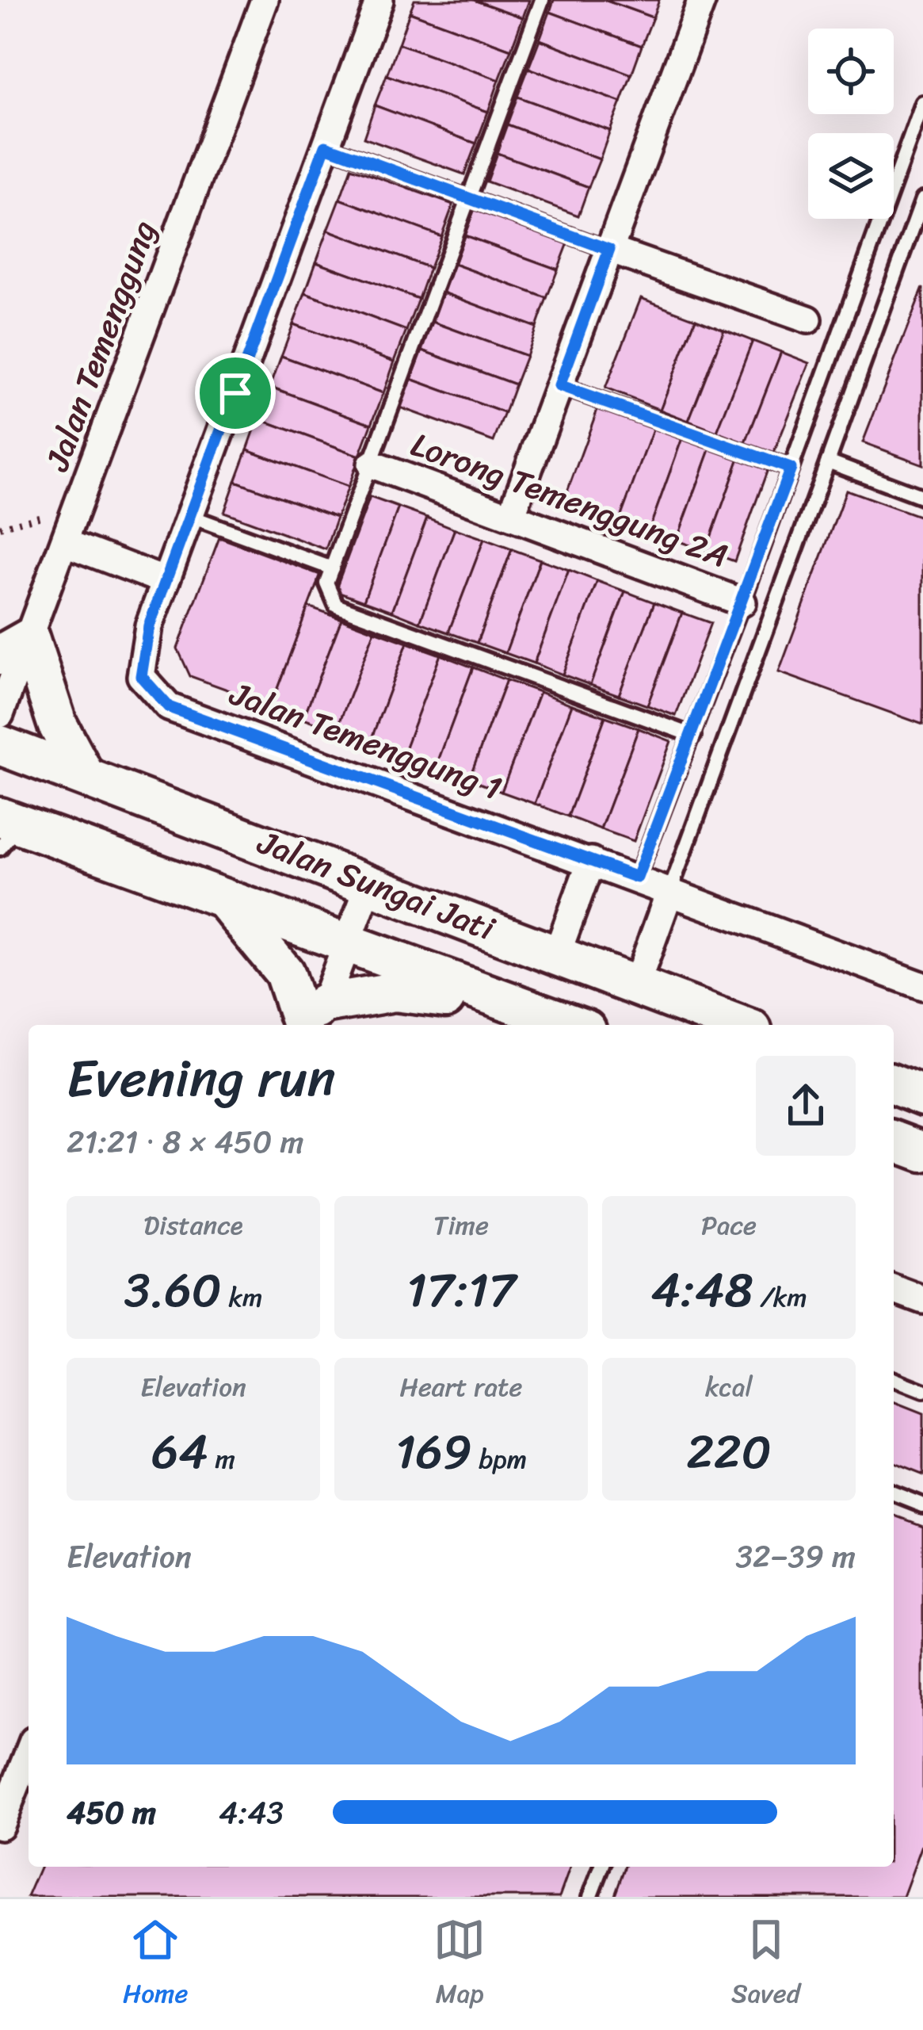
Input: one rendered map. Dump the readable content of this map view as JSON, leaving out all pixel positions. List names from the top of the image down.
{
  "streets": {
    "main road": ["Jalan Sungai Jati"],
    "street": ["Jalan Temenggung", "Lorong Temenggung 2A", "Jalan Temenggung 1"]
  },
  "page": {
    "heading": ["Evening run", "21:21 · 8 × 450 m"],
    "stats": [
      ["Distance", "3.60 km"],
      ["Time", "17:17"],
      ["Pace", "4:48 /km"],
      ["Elevation", "64 m"],
      ["Heart rate", "169 bpm"],
      ["kcal", "220"]
    ],
    "chart": ["Elevation", "32–39 m"],
    "list": [
      {
        "name": "450 m",
        "note": "4:43"
      }
    ],
    "tabs": ["Home", "Map", "Saved"]
  }
}
